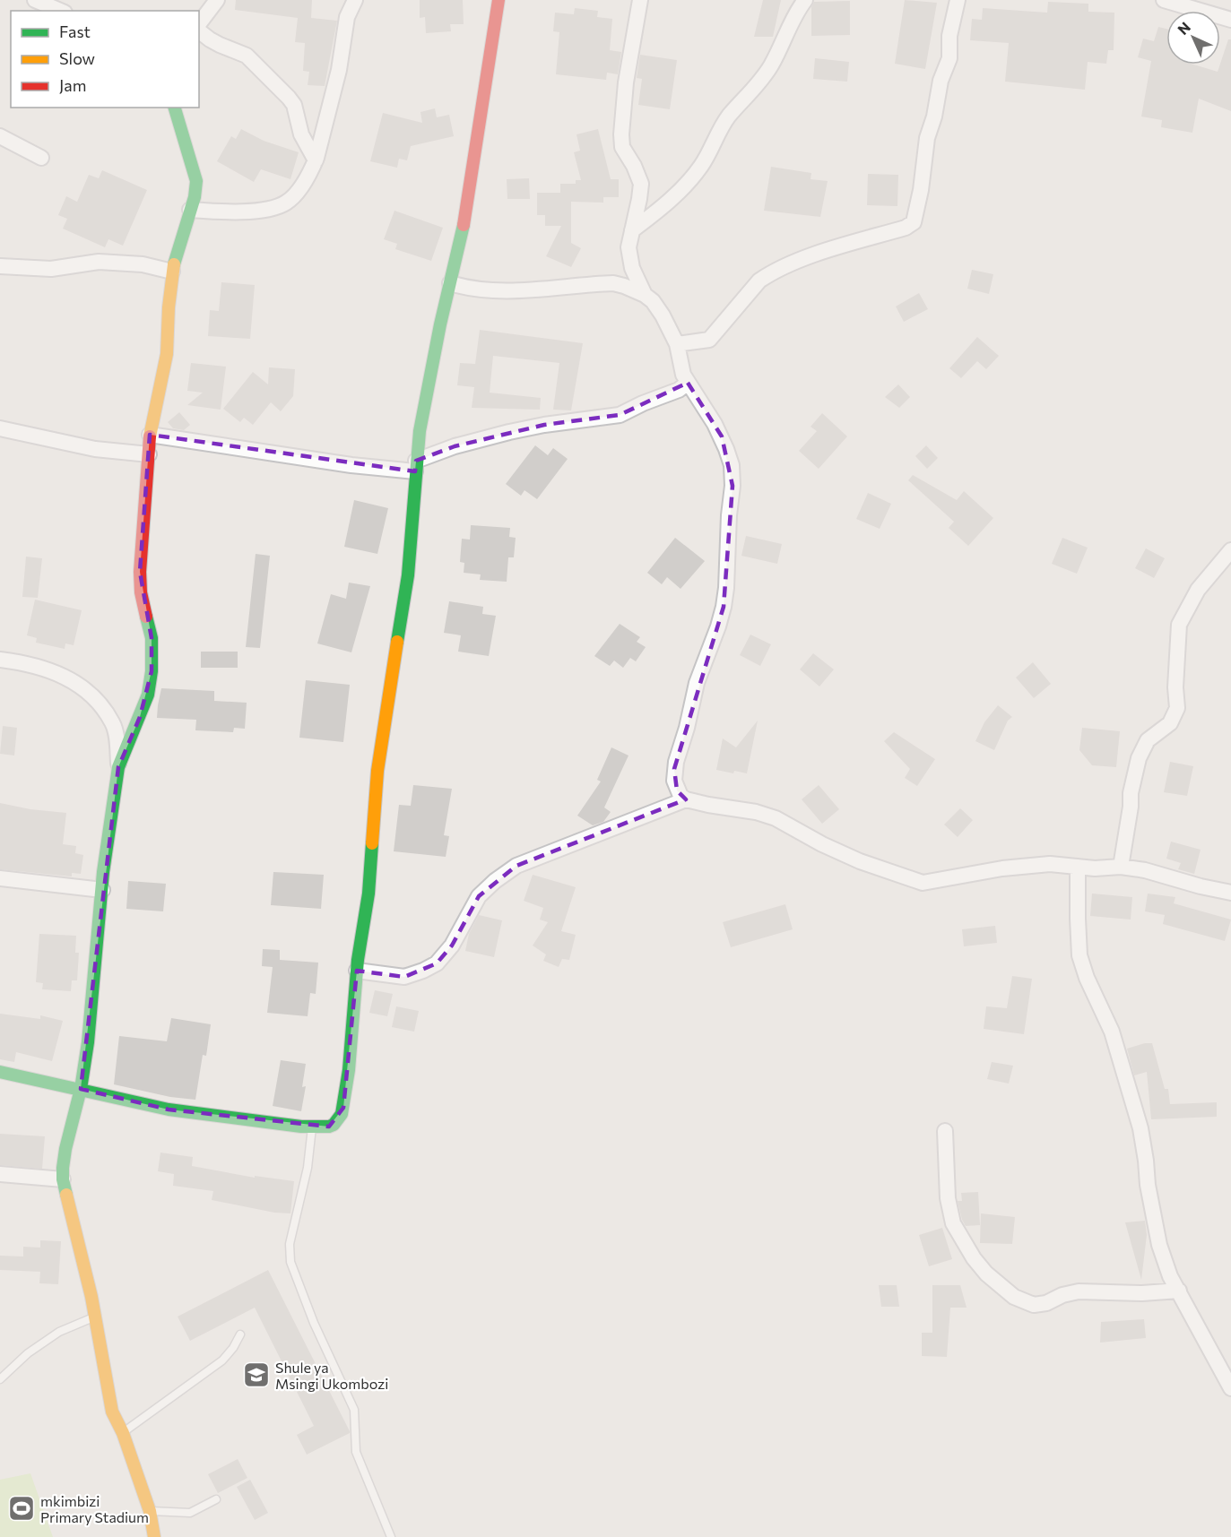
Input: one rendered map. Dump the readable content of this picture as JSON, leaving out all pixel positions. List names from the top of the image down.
{
  "places": {
    "school or university": ["Shule ya Msingi Ukombozi"],
    "sports": ["mkimbizi Primary Stadium"]
  },
  "legend": ["Fast", "Slow", "Jam"],
  "north": "top left"
}
